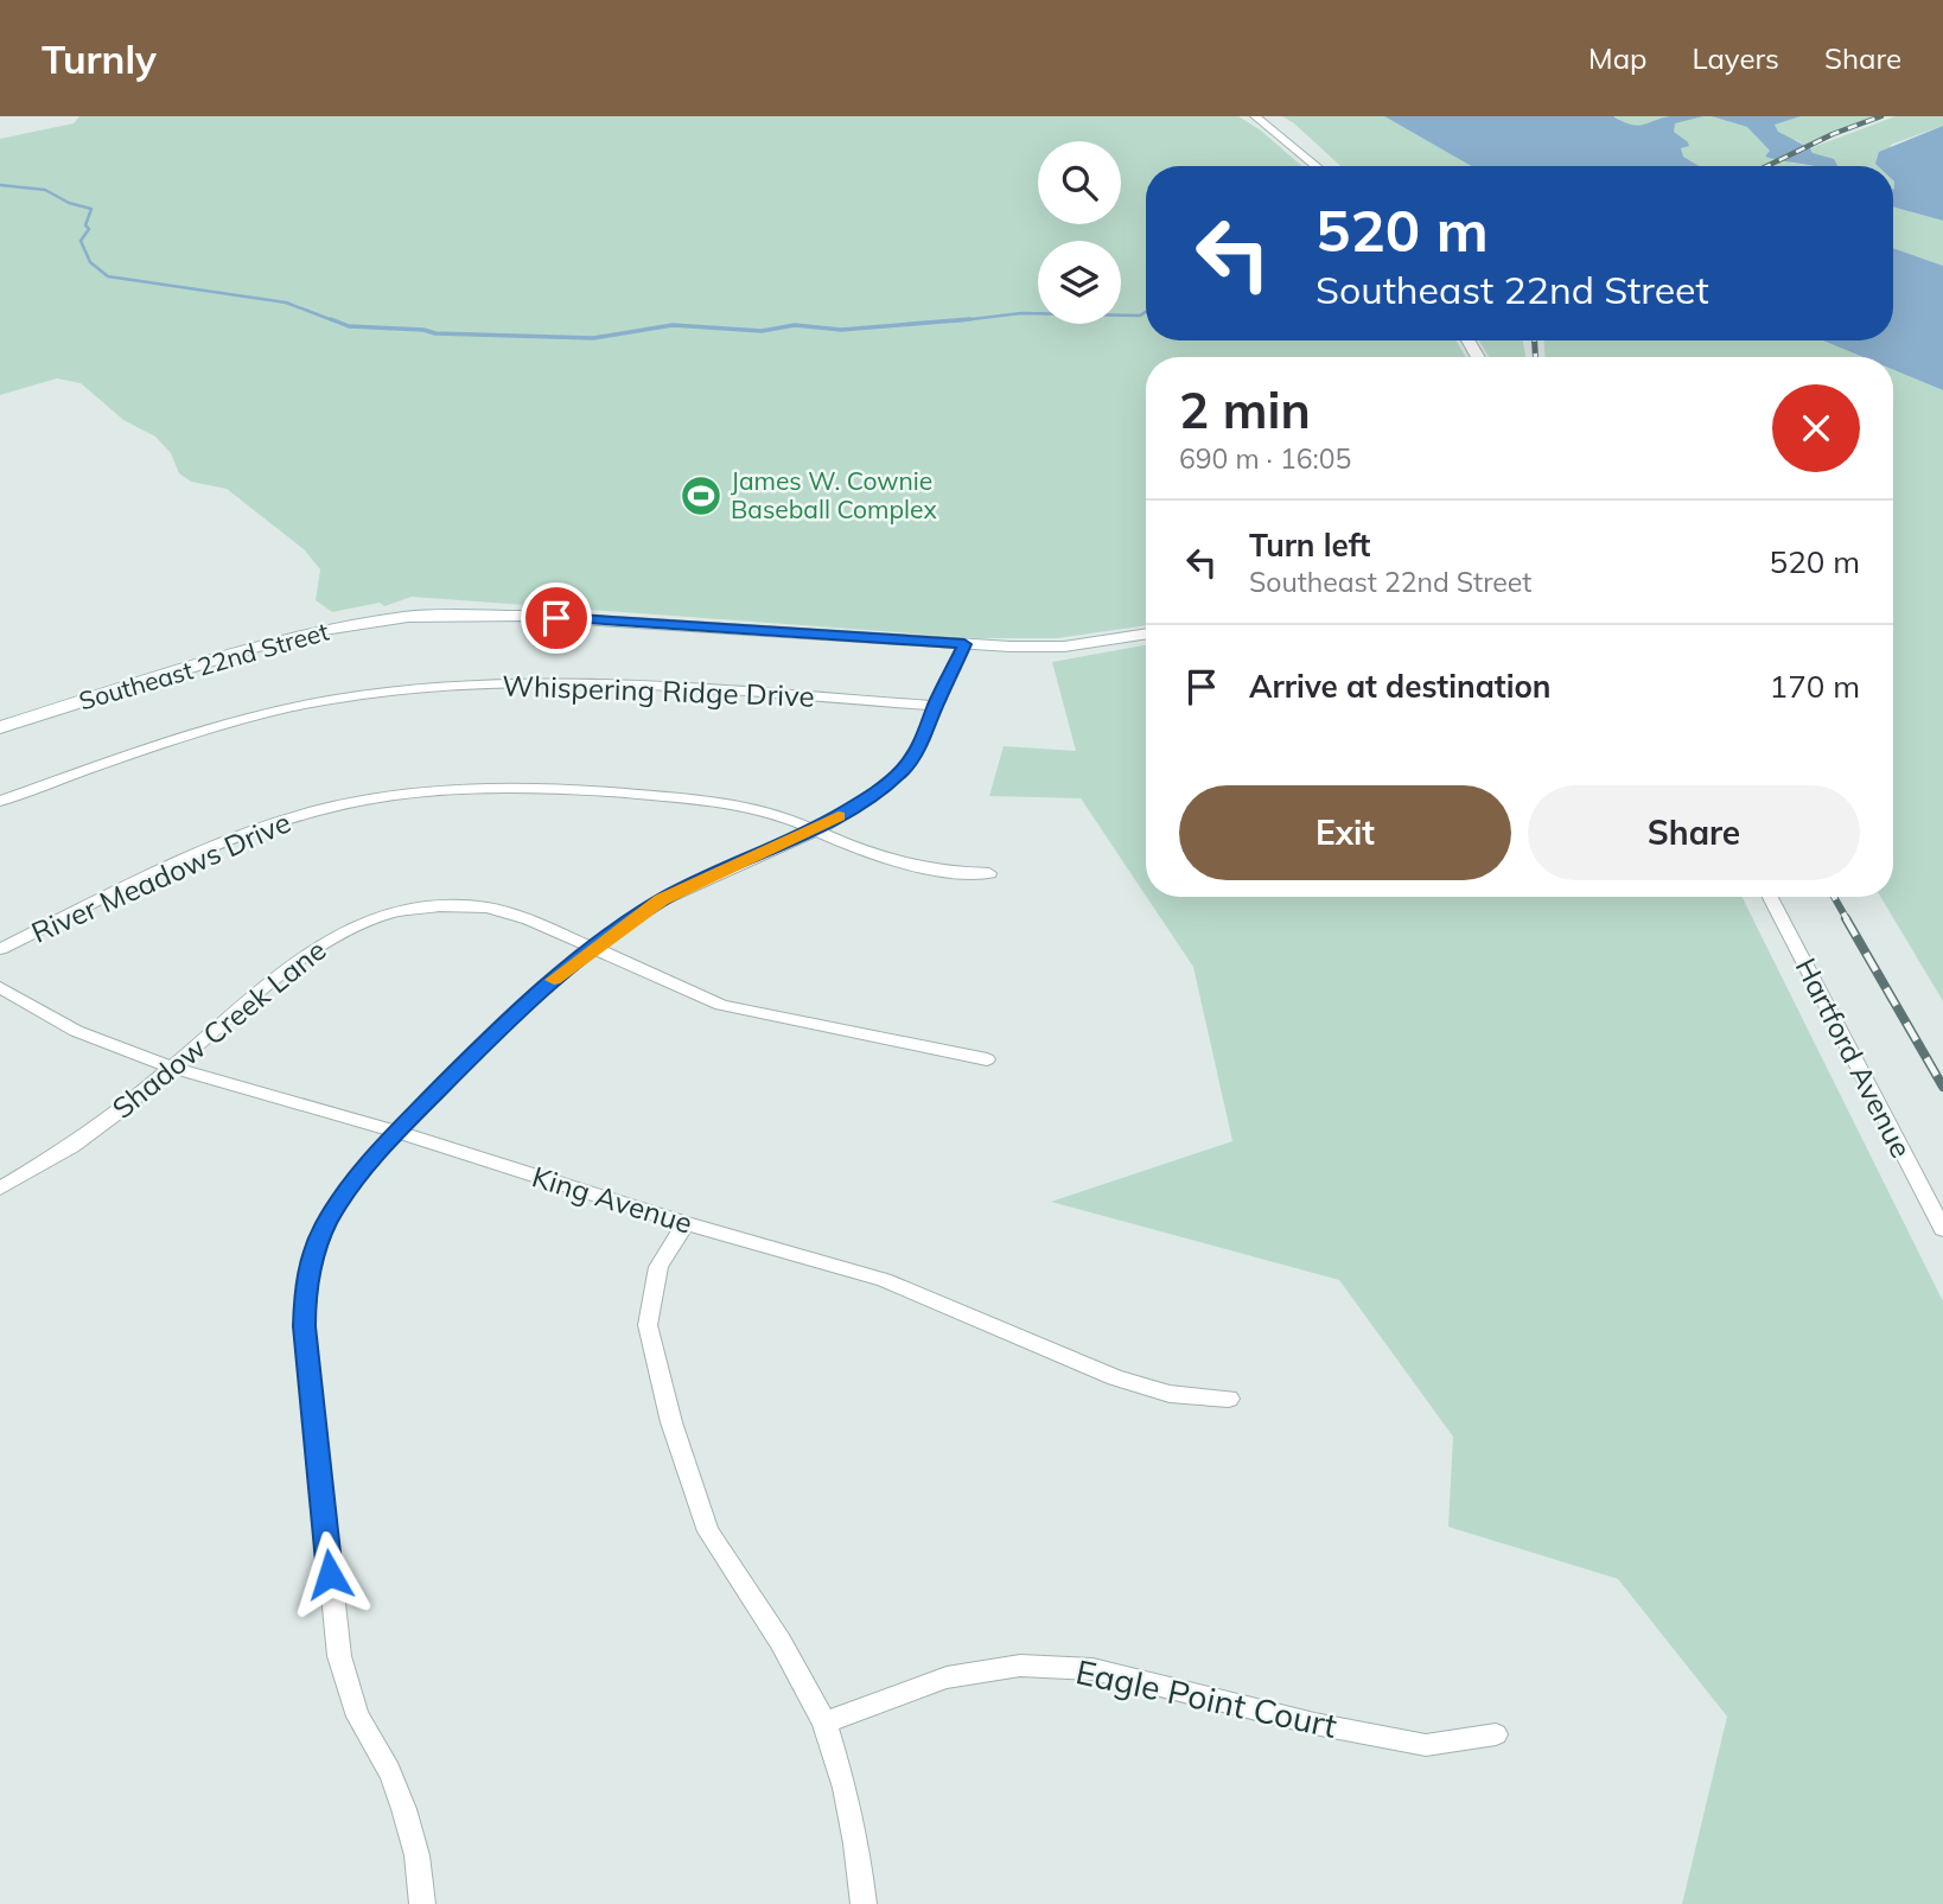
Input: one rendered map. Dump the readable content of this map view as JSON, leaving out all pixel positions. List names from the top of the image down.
{
  "streets": {
    "street": [
      "Southeast 22nd Street",
      "Whispering Ridge Drive",
      "River Meadows Drive",
      "Shadow Creek Lane",
      "Hartford Avenue",
      "King Avenue",
      "Eagle Point Court"
    ]
  },
  "crossings": [
    ["Shadow Creek Lane", "King Avenue"]
  ],
  "places": {
    "sports": ["James W. Cownie Baseball Complex"]
  },
  "page": {
    "header": "Turnly",
    "nav": ["Map", "Layers", "Share"],
    "turn": ["520 m", "Southeast 22nd Street"],
    "heading": ["2 min", "690 m · 16:05"],
    "list": [
      {
        "name": "Turn left",
        "note": "Southeast 22nd Street",
        "value": "520 m"
      },
      {
        "name": "Arrive at destination",
        "value": "170 m"
      }
    ],
    "buttons": ["Exit", "Share"]
  }
}
